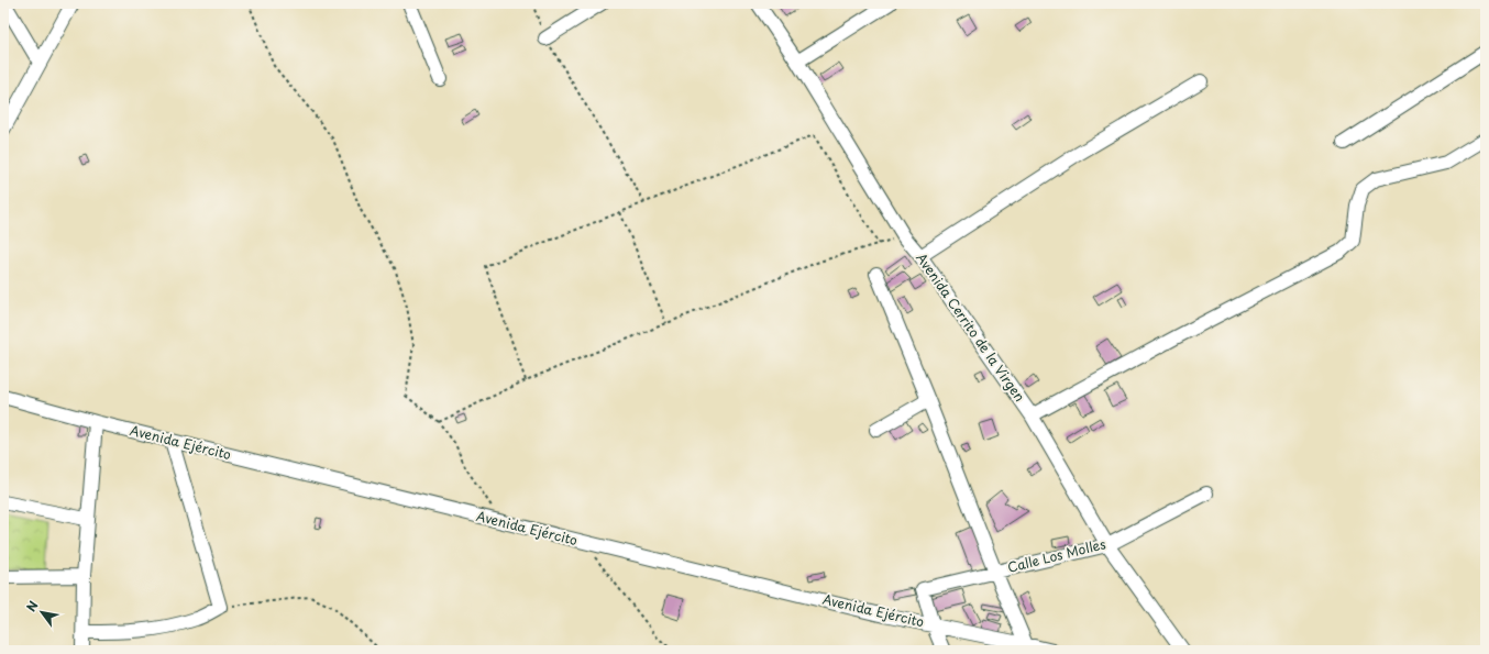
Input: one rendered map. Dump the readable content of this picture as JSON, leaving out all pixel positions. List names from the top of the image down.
{
  "streets": {
    "street": ["Avenida Cerrito de la Virgen", "Avenida Ejército", "Calle Los Molles"]
  },
  "crossings": [
    ["Avenida Cerrito de la Virgen", "Calle Los Molles"],
    ["Avenida Ejército", "Calle Los Molles"]
  ],
  "north": "top left"
}
